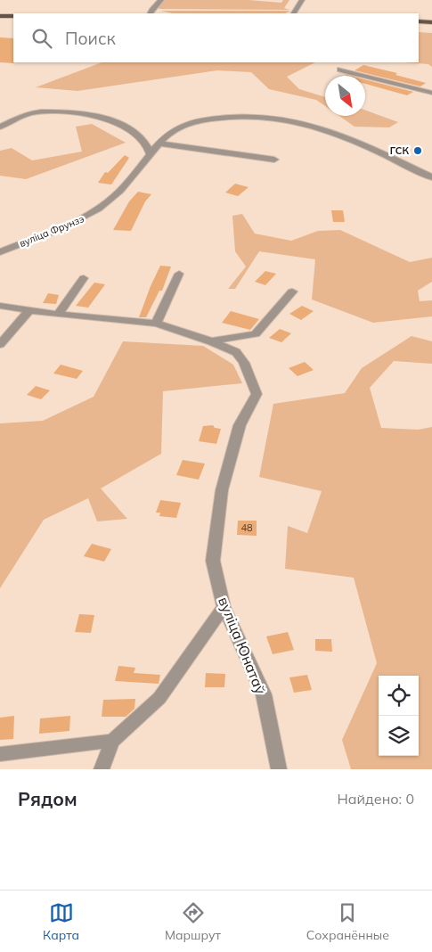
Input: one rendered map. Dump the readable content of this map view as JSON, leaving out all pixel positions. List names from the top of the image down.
{
  "streets": {
    "street": ["вуліца Фрунзэ", "вуліца Юнатаў"]
  },
  "places": ["ГСК"],
  "house_numbers": ["48"],
  "north": "bottom right",
  "page": {
    "search": "Поиск",
    "heading": ["Рядом", "Найдено: 0"],
    "nav": ["Карта", "Маршрут", "Сохранённые"]
  }
}
